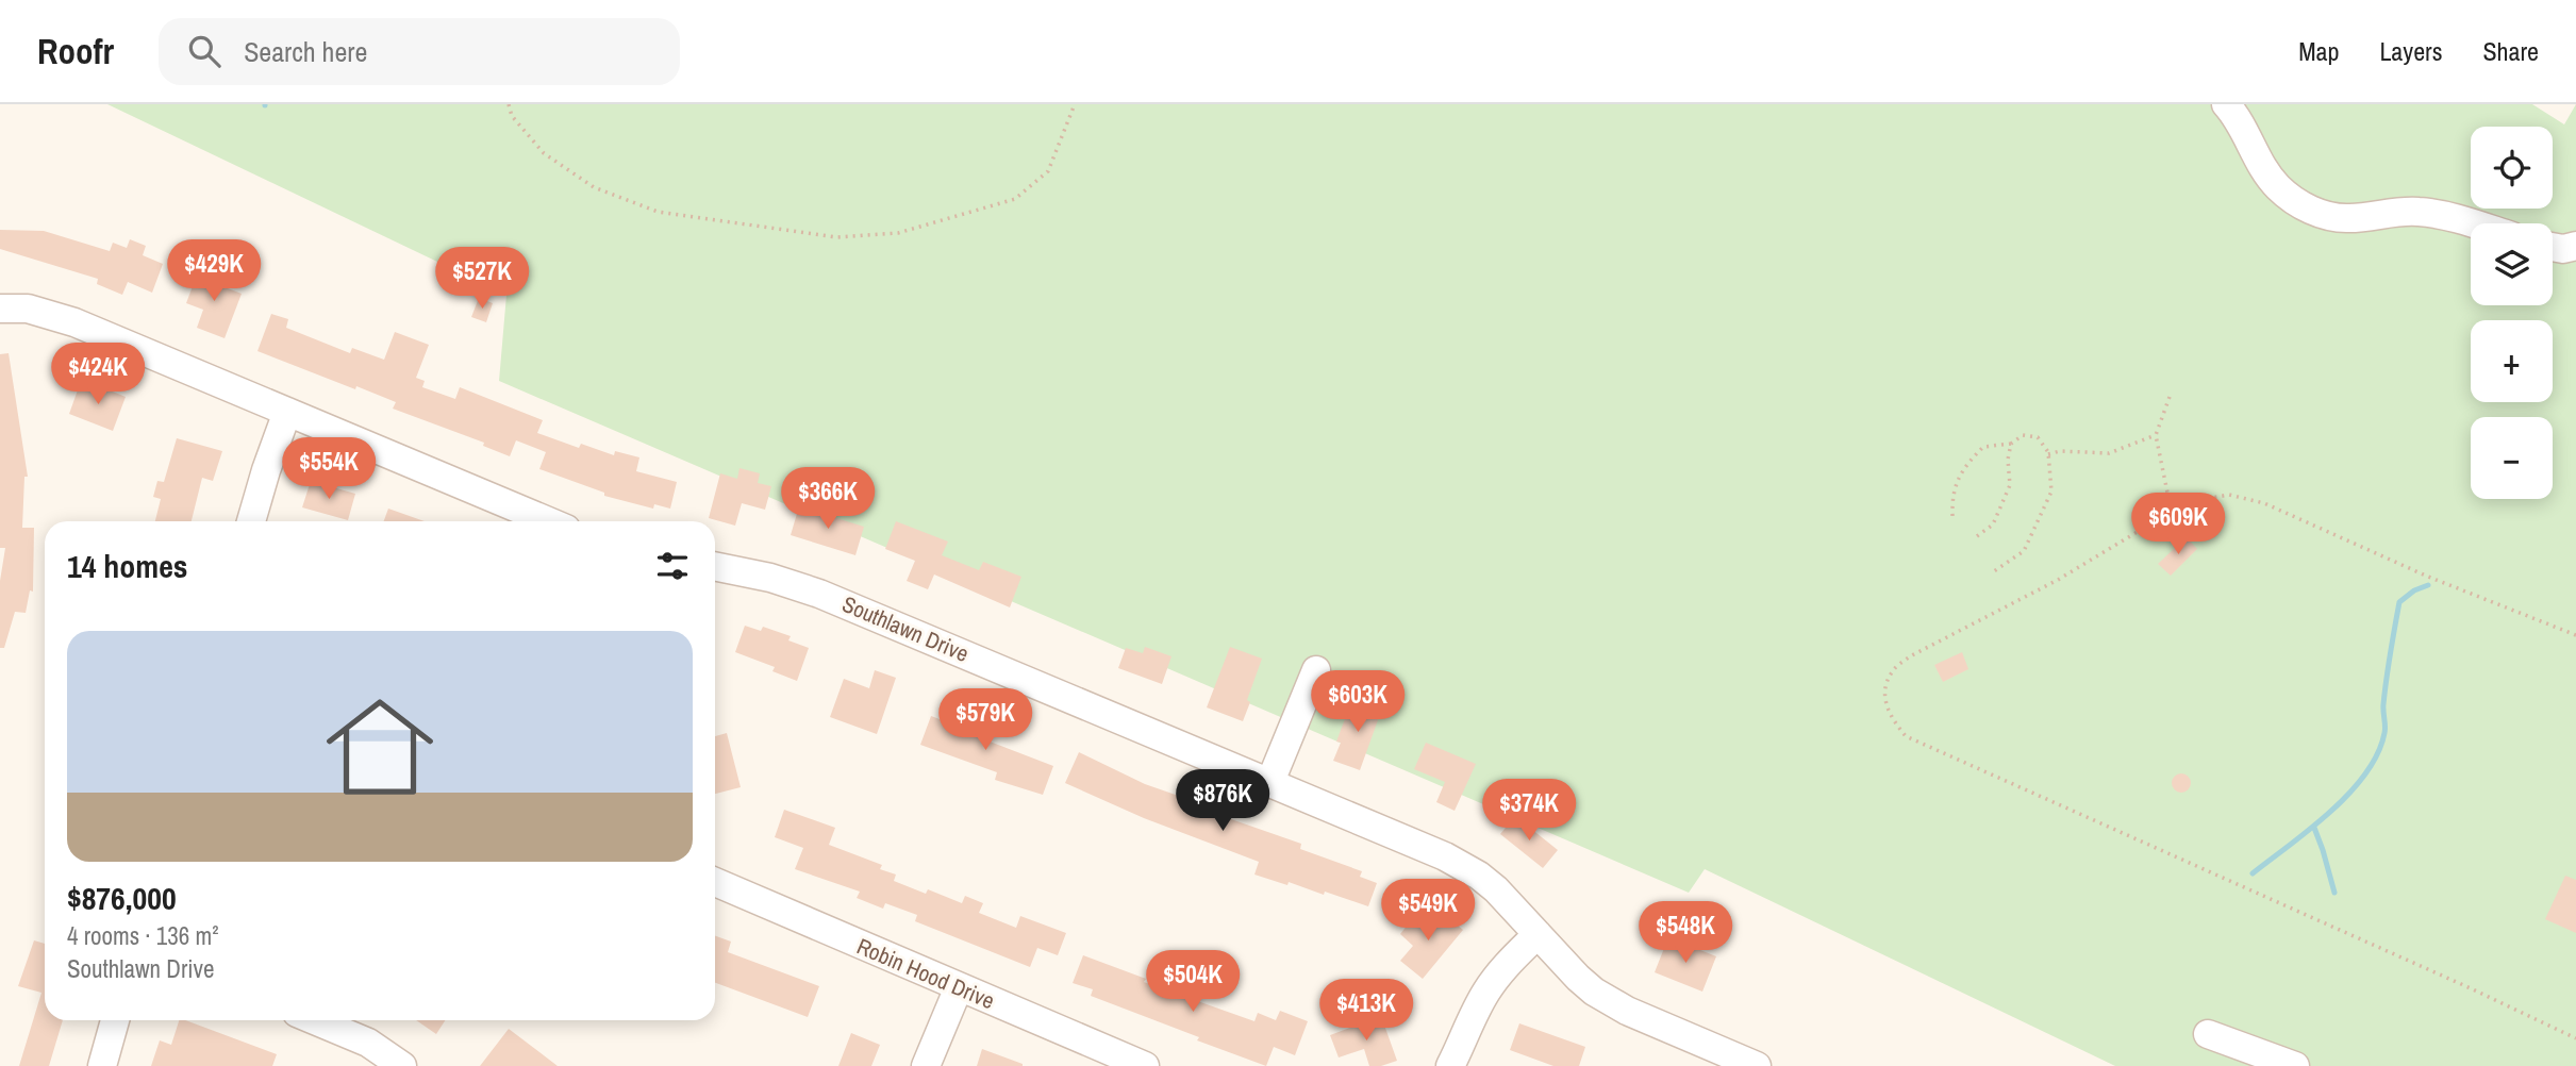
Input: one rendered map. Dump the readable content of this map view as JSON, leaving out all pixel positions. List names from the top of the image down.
{
  "streets": {
    "street": ["Southlawn Drive", "Robin Hood Drive"]
  },
  "page": {
    "header": "Roofr",
    "search": "Search here",
    "nav": ["Map", "Layers", "Share"],
    "map_buttons": ["+", "−"],
    "price": [
      "$429K",
      "$527K",
      "$424K",
      "$554K",
      "$366K",
      "$609K",
      "$603K",
      "$579K",
      "$876K",
      "$374K",
      "$549K",
      "$548K",
      "$504K",
      "$413K"
    ],
    "heading": "14 homes",
    "list": [
      {
        "name": "$876,000",
        "note": "4 rooms · 136 m² · Southlawn Drive"
      }
    ]
  }
}
